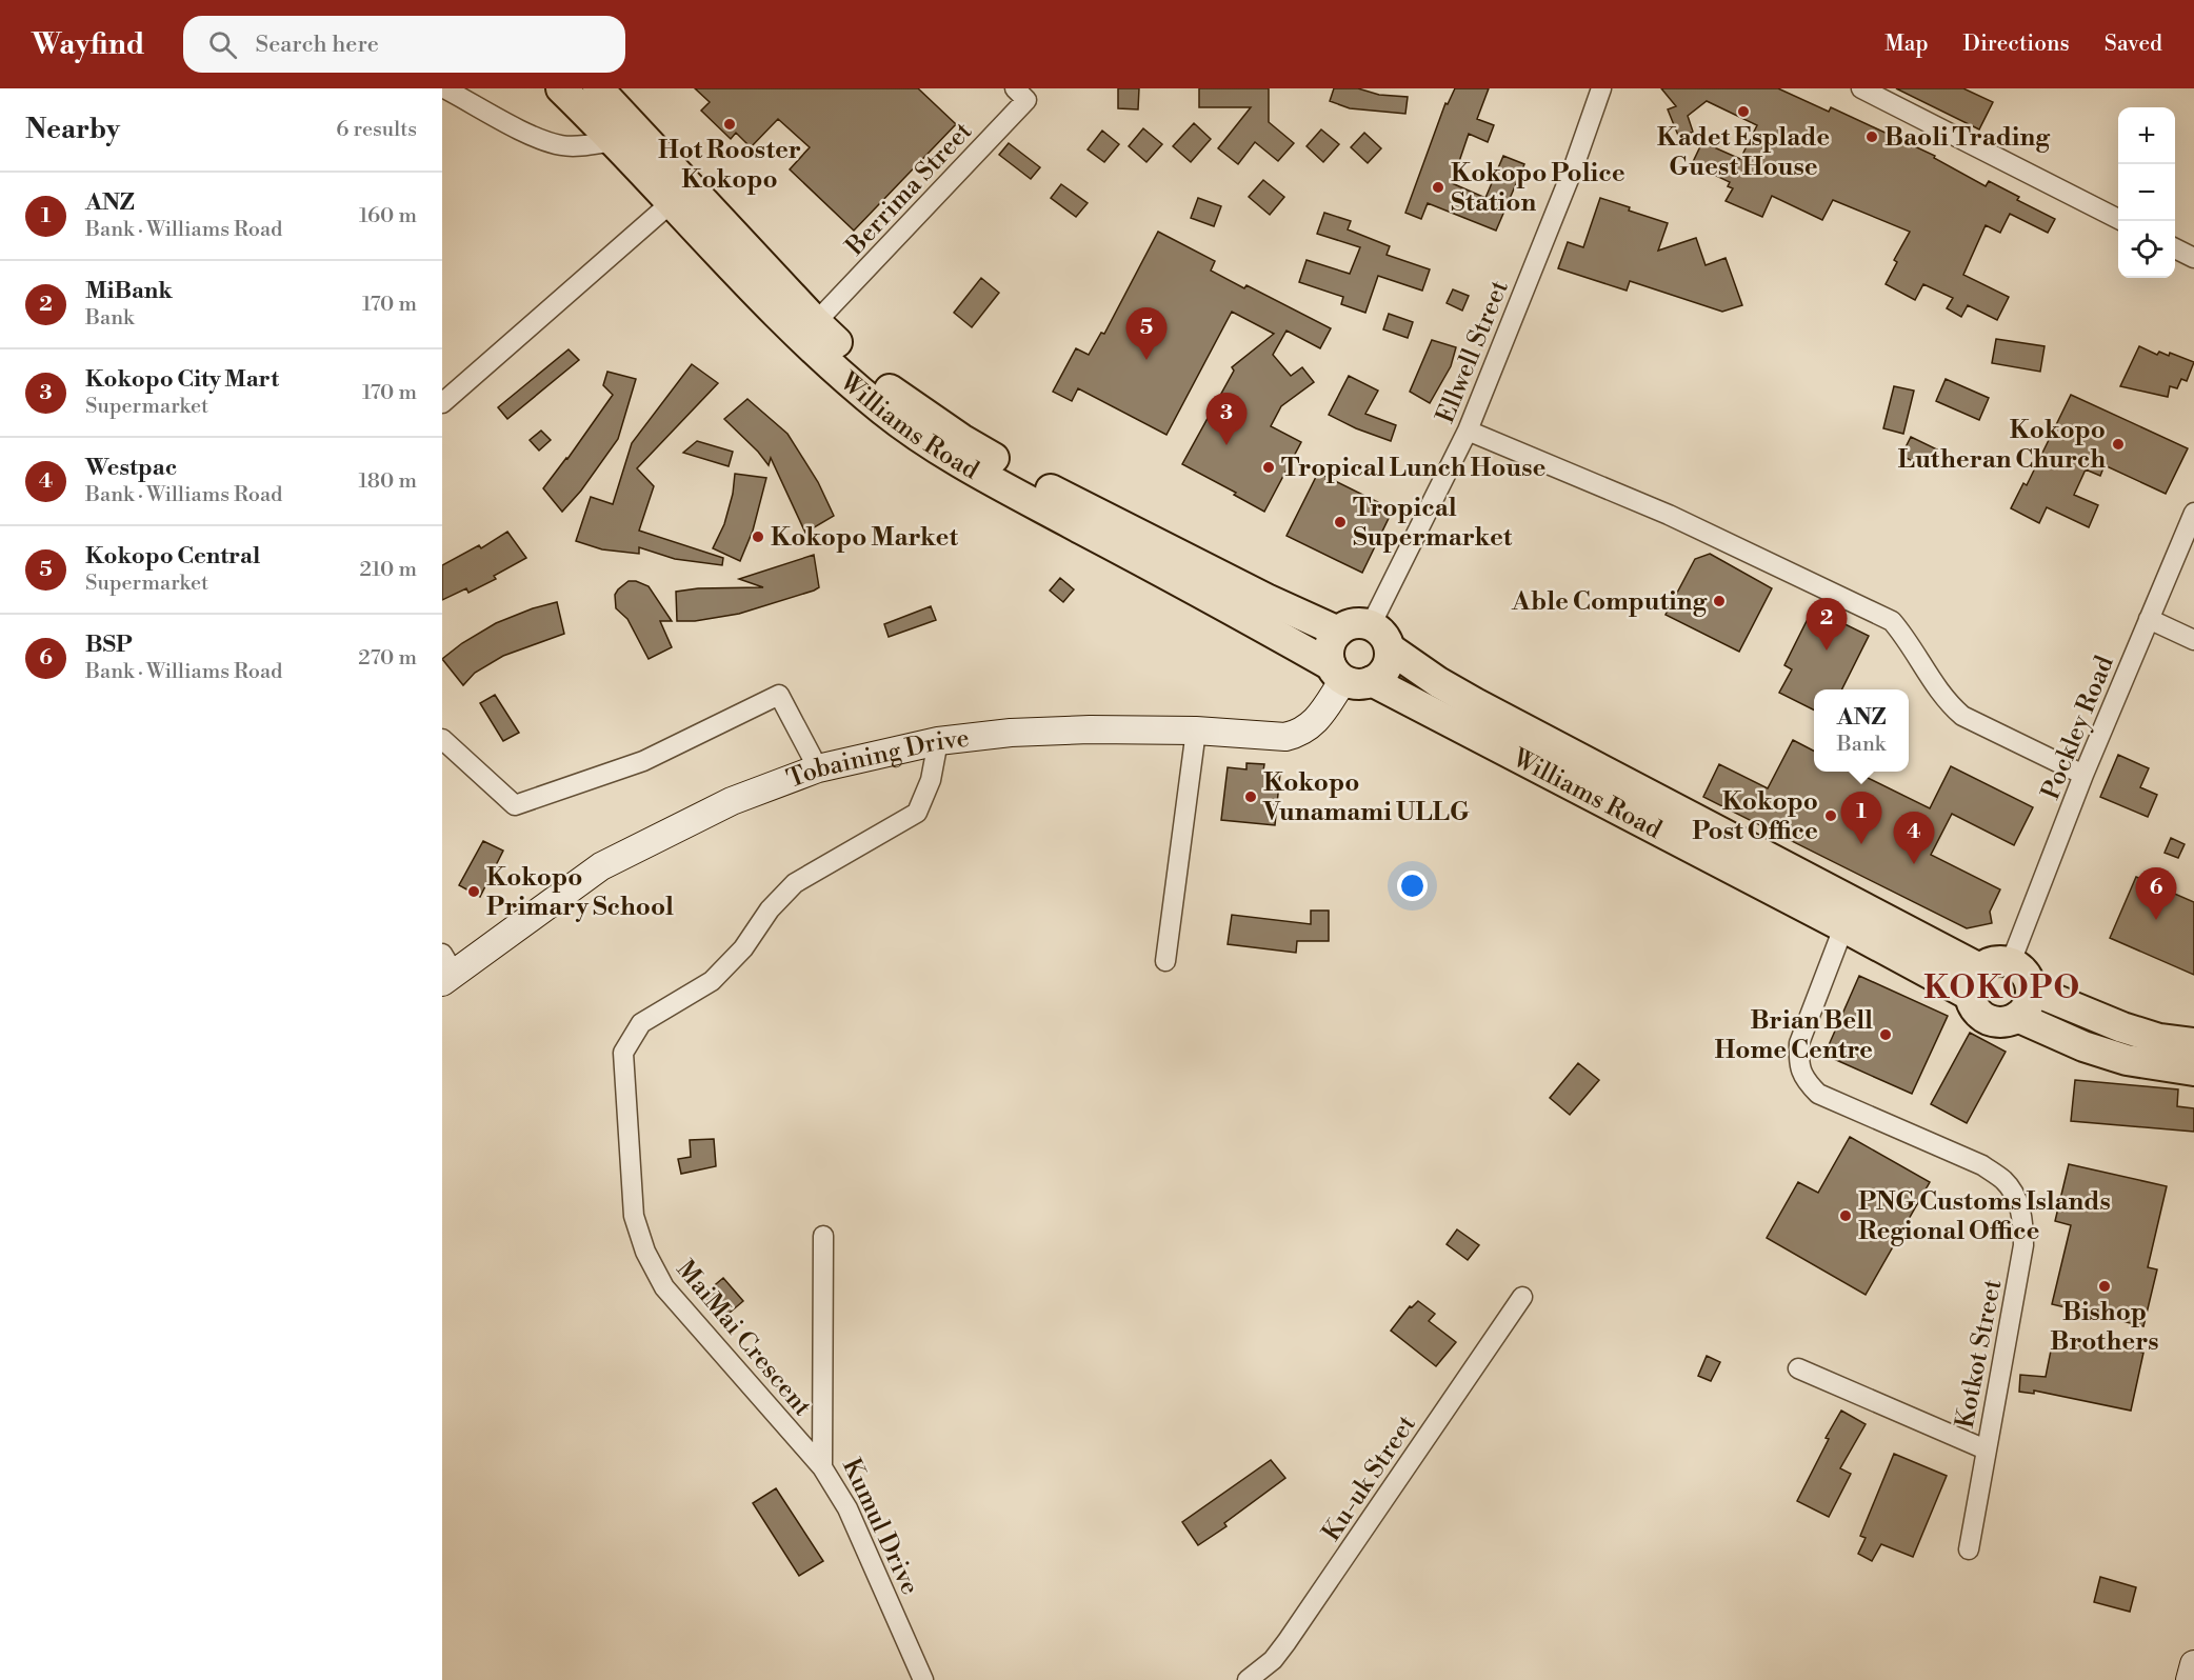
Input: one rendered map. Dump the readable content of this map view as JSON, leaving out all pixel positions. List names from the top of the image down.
{
  "streets": {
    "main road": ["Williams Road"],
    "street": [
      "Berrima Street",
      "Ellwell Street",
      "Pockley Road",
      "Tobaining Drive",
      "MaiMai Crescent",
      "Kotkot Street",
      "Ku-uk Street",
      "Kumul Drive"
    ]
  },
  "crossings": [
    ["Berrima Street", "Williams Road"],
    ["Ellwell Street", "Williams Road"],
    ["Ellwell Street", "Tobaining Drive"],
    ["Williams Road", "Pockley Road"],
    ["Williams Road", "Tobaining Drive"],
    ["Williams Road", "Kotkot Street"],
    ["Tobaining Drive", "MaiMai Crescent"],
    ["MaiMai Crescent", "Kumul Drive"]
  ],
  "districts": ["KOKOPO"],
  "places": [
    "Kadet Esplade Guest House",
    "Hot Rooster Kokopo",
    "Baoli Trading",
    "Kokopo Police Station",
    "Kokopo Lutheran Church",
    "Tropical Lunch House",
    "Tropical Supermarket",
    "Kokopo Market",
    "Able Computing",
    "Kokopo Vunamami ULLG",
    "Kokopo Post Office",
    "Kokopo Primary School",
    "Brian Bell Home Centre",
    "PNG Customs Islands Regional Office",
    "Bishop Brothers"
  ],
  "page": {
    "header": "Wayfind",
    "search": "Search here",
    "nav": ["Map", "Directions", "Saved"],
    "heading": ["Nearby", "6 results"],
    "map_buttons": ["+", "−"],
    "list": [
      {
        "mark": "1",
        "name": "ANZ",
        "note": "Bank · Williams Road",
        "value": "160 m"
      },
      {
        "mark": "2",
        "name": "MiBank",
        "note": "Bank",
        "value": "170 m"
      },
      {
        "mark": "3",
        "name": "Kokopo City Mart",
        "note": "Supermarket",
        "value": "170 m"
      },
      {
        "mark": "4",
        "name": "Westpac",
        "note": "Bank · Williams Road",
        "value": "180 m"
      },
      {
        "mark": "5",
        "name": "Kokopo Central",
        "note": "Supermarket",
        "value": "210 m"
      },
      {
        "mark": "6",
        "name": "BSP",
        "note": "Bank · Williams Road",
        "value": "270 m"
      }
    ],
    "pins": [
      "5",
      "3",
      "2",
      "1",
      "4",
      "6"
    ],
    "popup": ["ANZ", "Bank"]
  }
}
